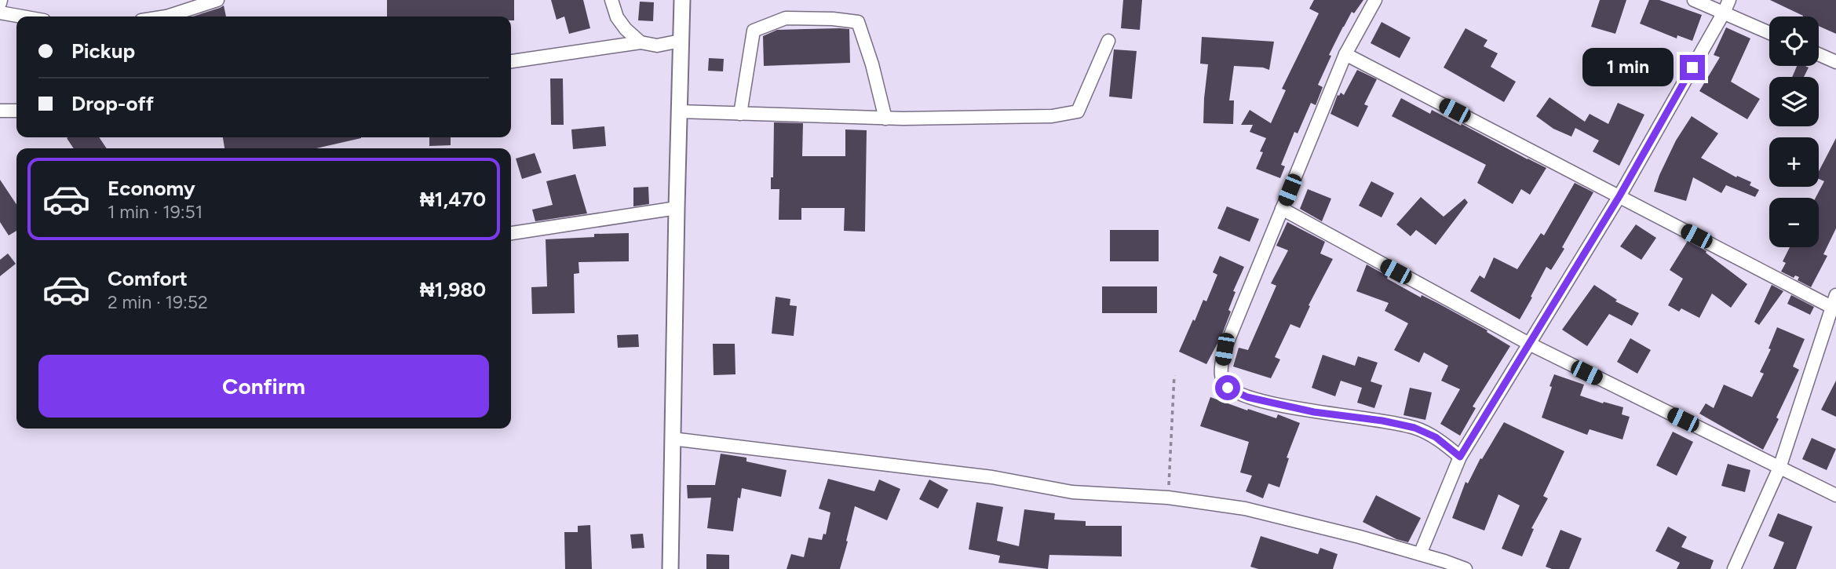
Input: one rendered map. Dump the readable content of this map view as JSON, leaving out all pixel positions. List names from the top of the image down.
{
  "page": {
    "map_buttons": ["+", "−"],
    "banner": ["Pickup", "Drop-off"],
    "bubble": "1 min",
    "list": [
      {
        "name": "Economy",
        "note": "1 min · 19:51",
        "value": "₦1,470"
      },
      {
        "name": "Comfort",
        "note": "2 min · 19:52",
        "value": "₦1,980"
      }
    ],
    "buttons": "Confirm"
  }
}
